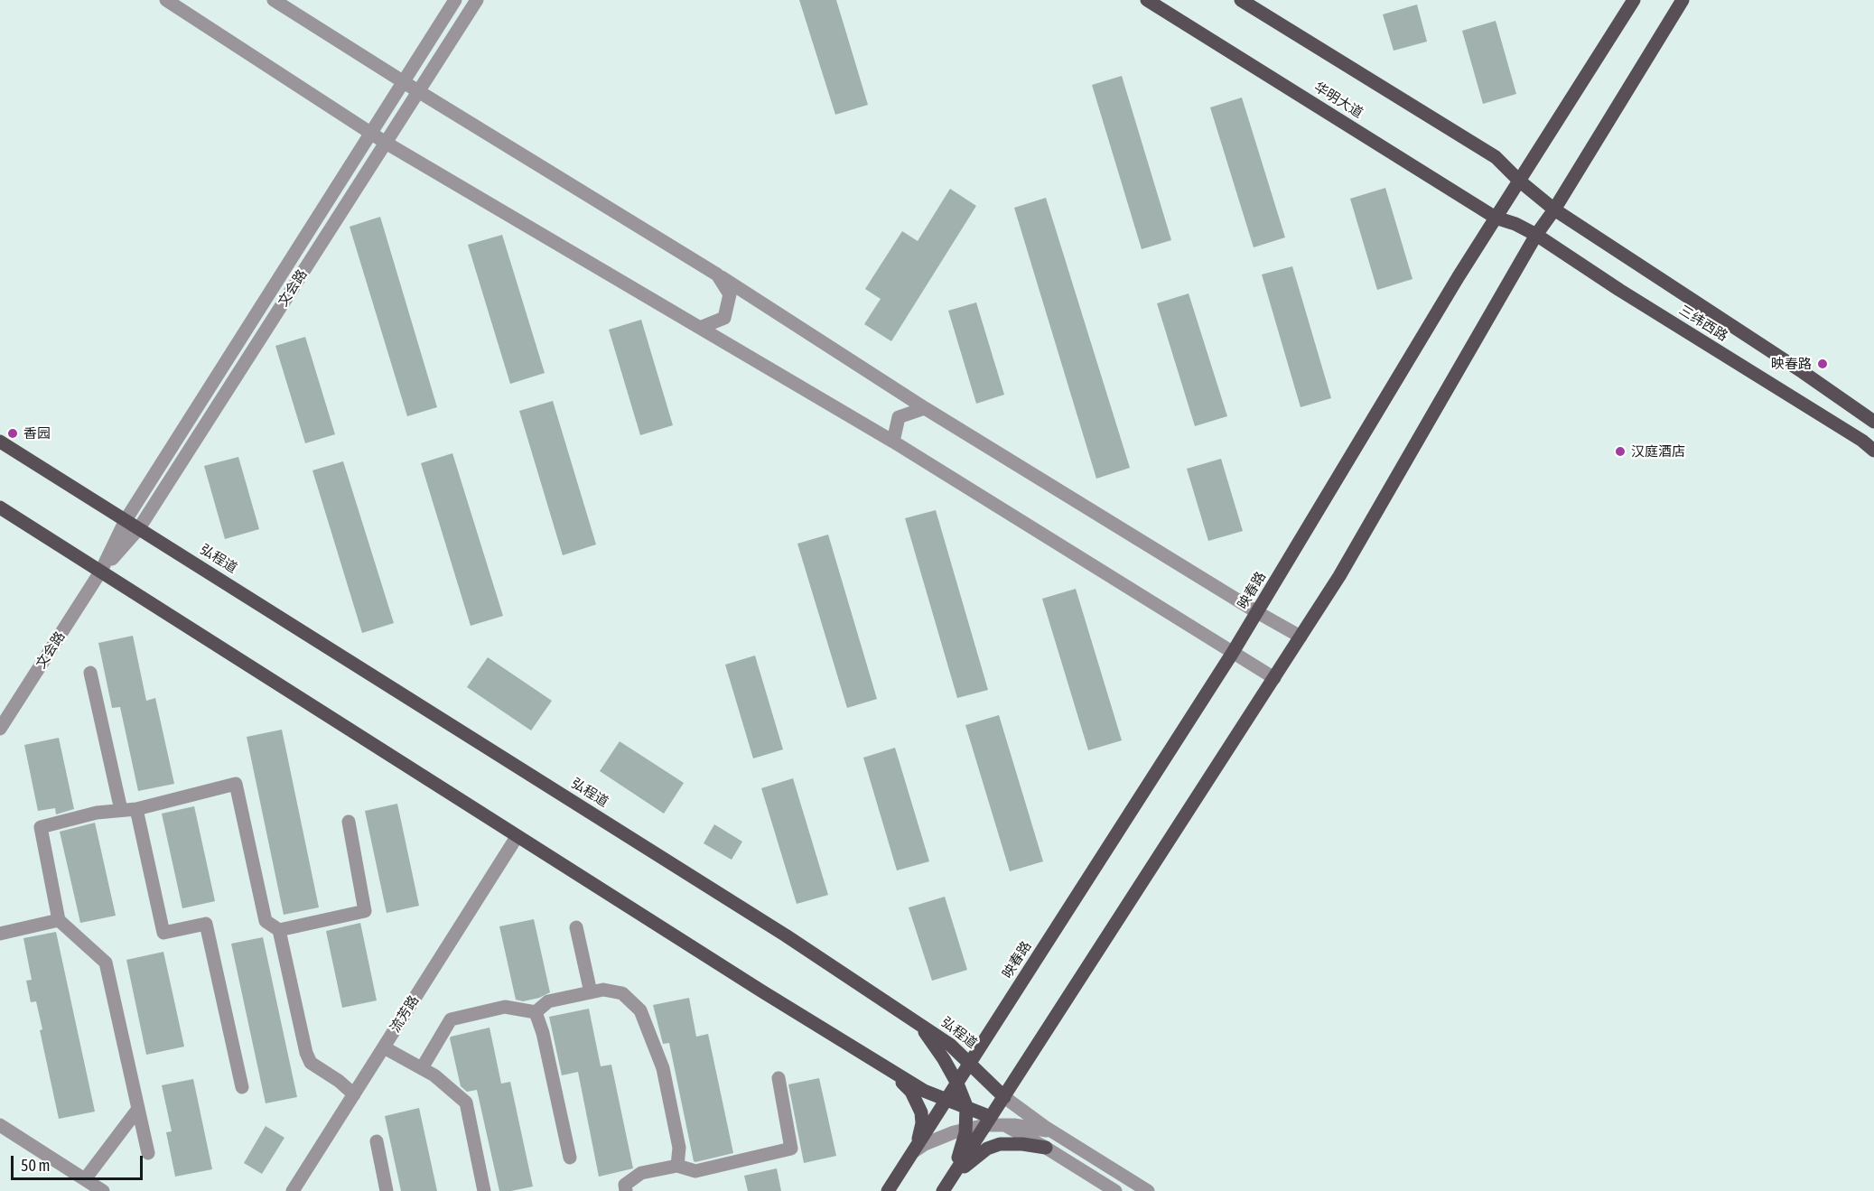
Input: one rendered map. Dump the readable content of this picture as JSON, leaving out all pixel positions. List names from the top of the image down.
{
  "streets": {
    "main road": [
      "华明大道",
      "三纬西路",
      "弘程道",
      "映春路"
    ],
    "street": ["文会路", "流芳路"]
  },
  "crossings": [
    ["华明大道", "三纬西路"],
    ["华明大道", "映春路"],
    ["文会路", "弘程道"],
    ["三纬西路", "映春路"],
    ["弘程道", "映春路"]
  ],
  "places": ["映春路", "香园", "汉庭酒店"],
  "scale_bar": "50 m"
}
